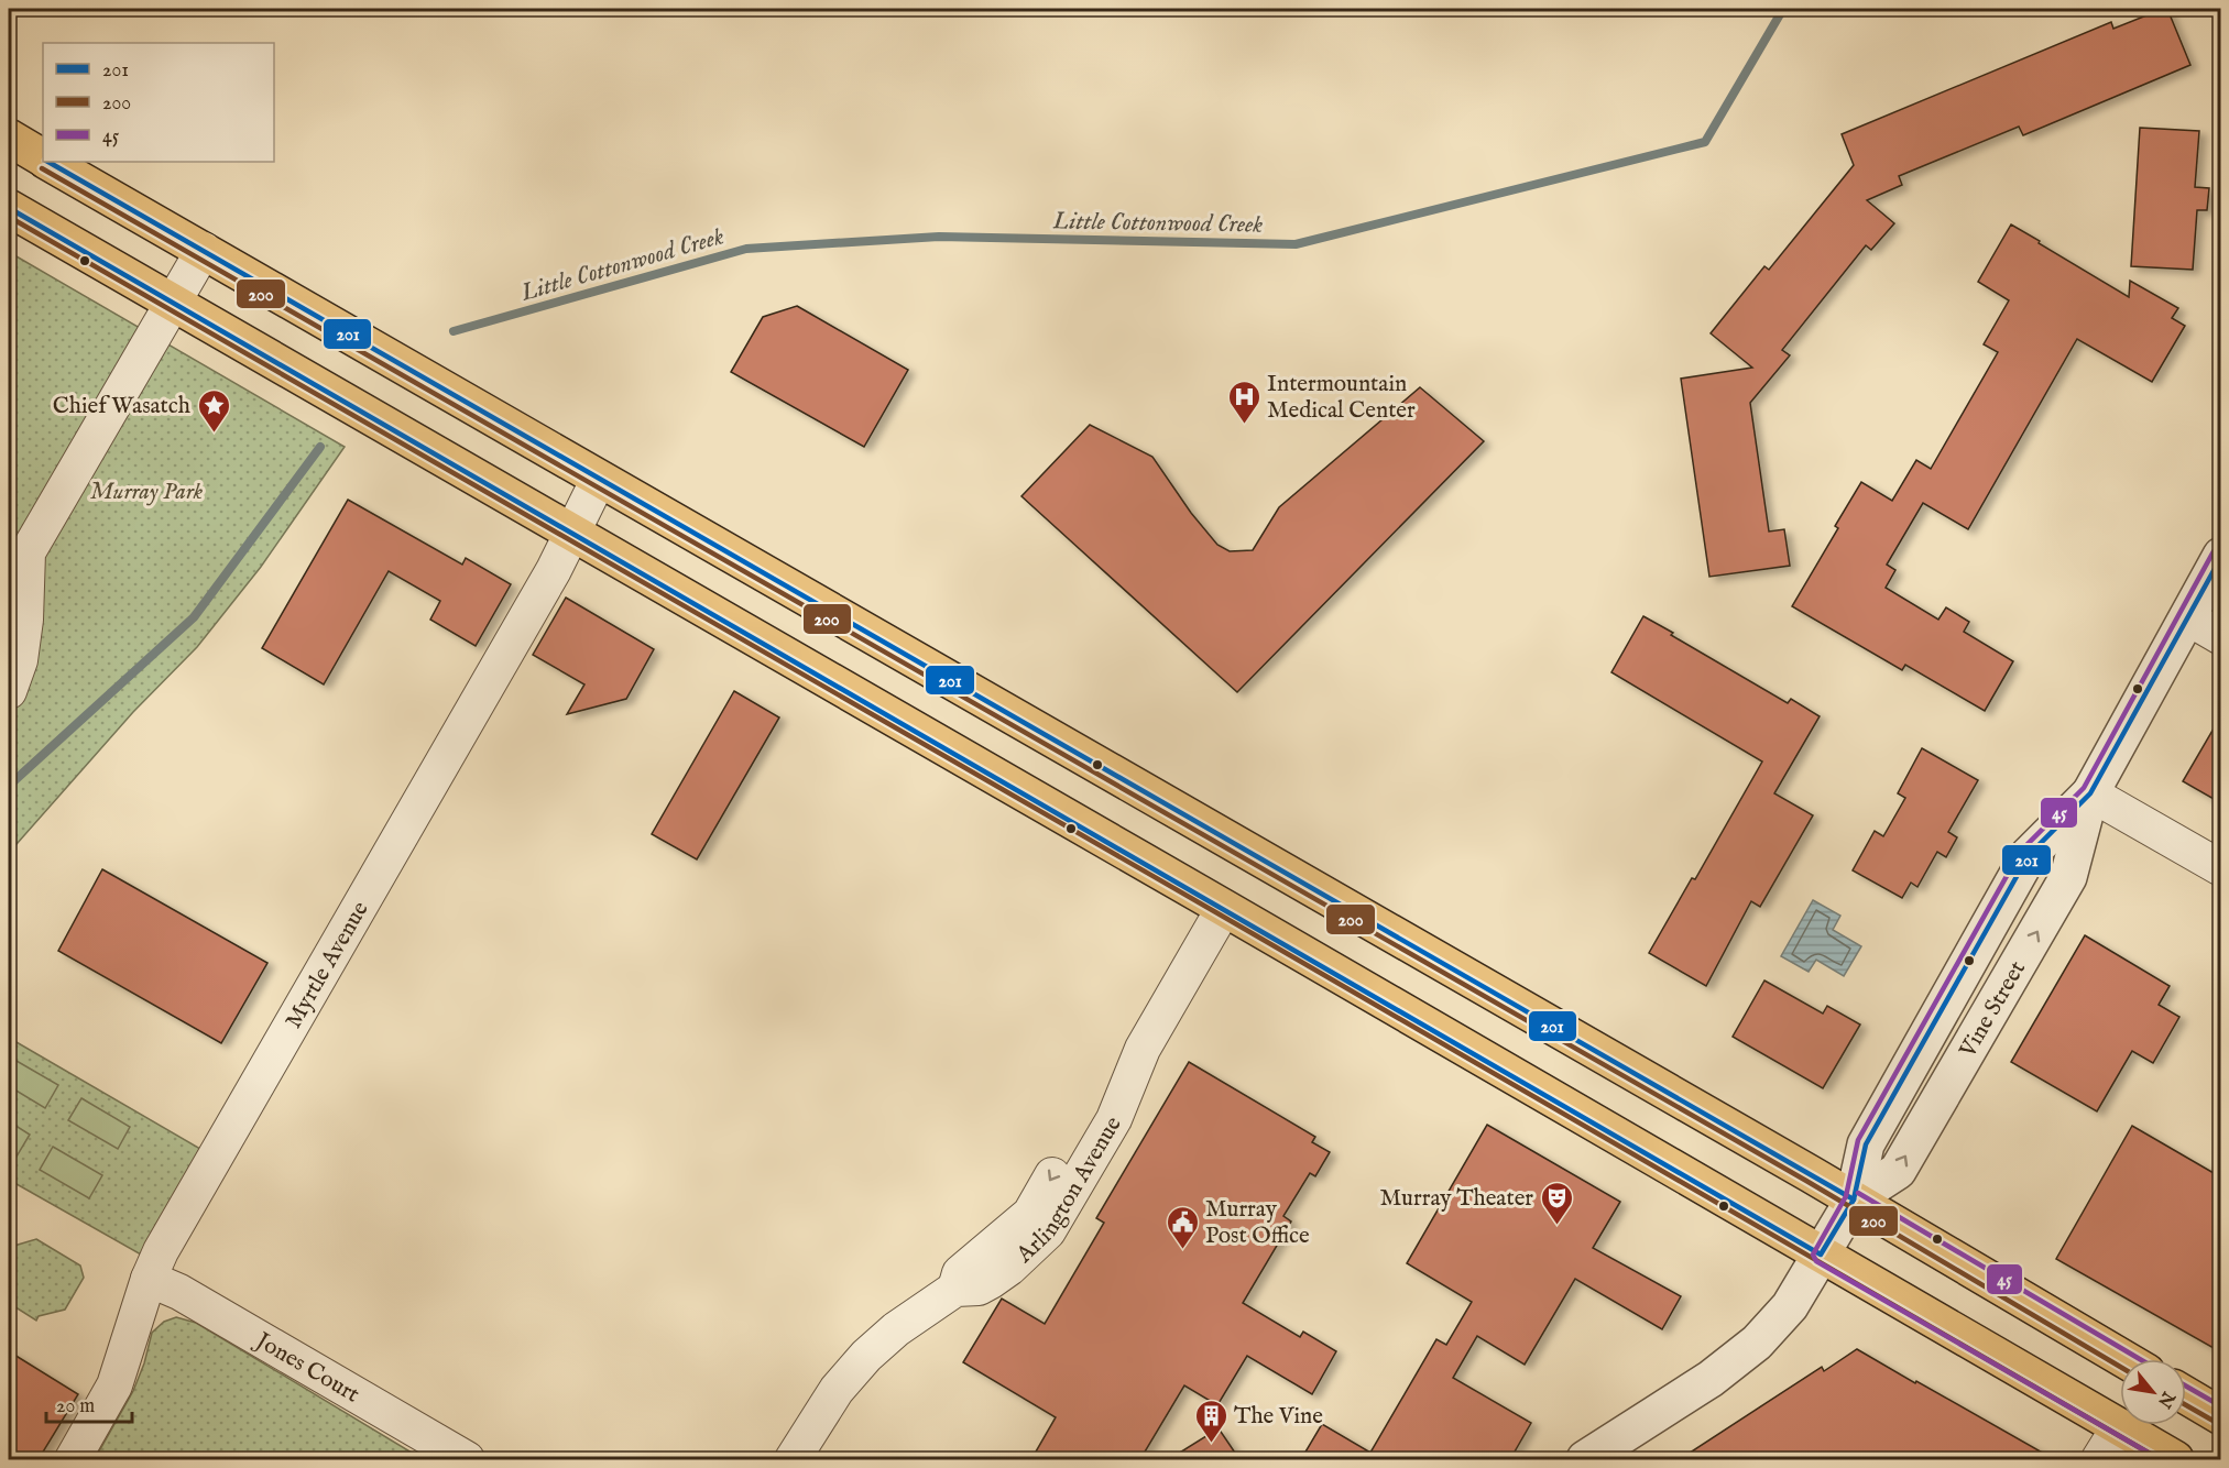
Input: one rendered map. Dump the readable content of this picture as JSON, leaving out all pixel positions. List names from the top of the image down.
{
  "streets": {
    "street": [
      "Myrtle Avenue",
      "Vine Street",
      "Arlington Avenue",
      "Jones Court"
    ]
  },
  "crossings": [
    ["Myrtle Avenue", "Jones Court"]
  ],
  "water": ["Little Cottonwood Creek"],
  "parks": ["Murray Park"],
  "places": {
    "hospital": ["Intermountain Medical Center"],
    "place": ["Chief Wasatch"],
    "theatre": ["Murray Theater"],
    "public building": ["Murray Post Office"],
    "building": ["The Vine"]
  },
  "lines": ["transit line 201", "transit line 200", "transit line 45"],
  "legend": ["201", "200", "45"],
  "scale_bar": "20 m",
  "north": "bottom right"
}
